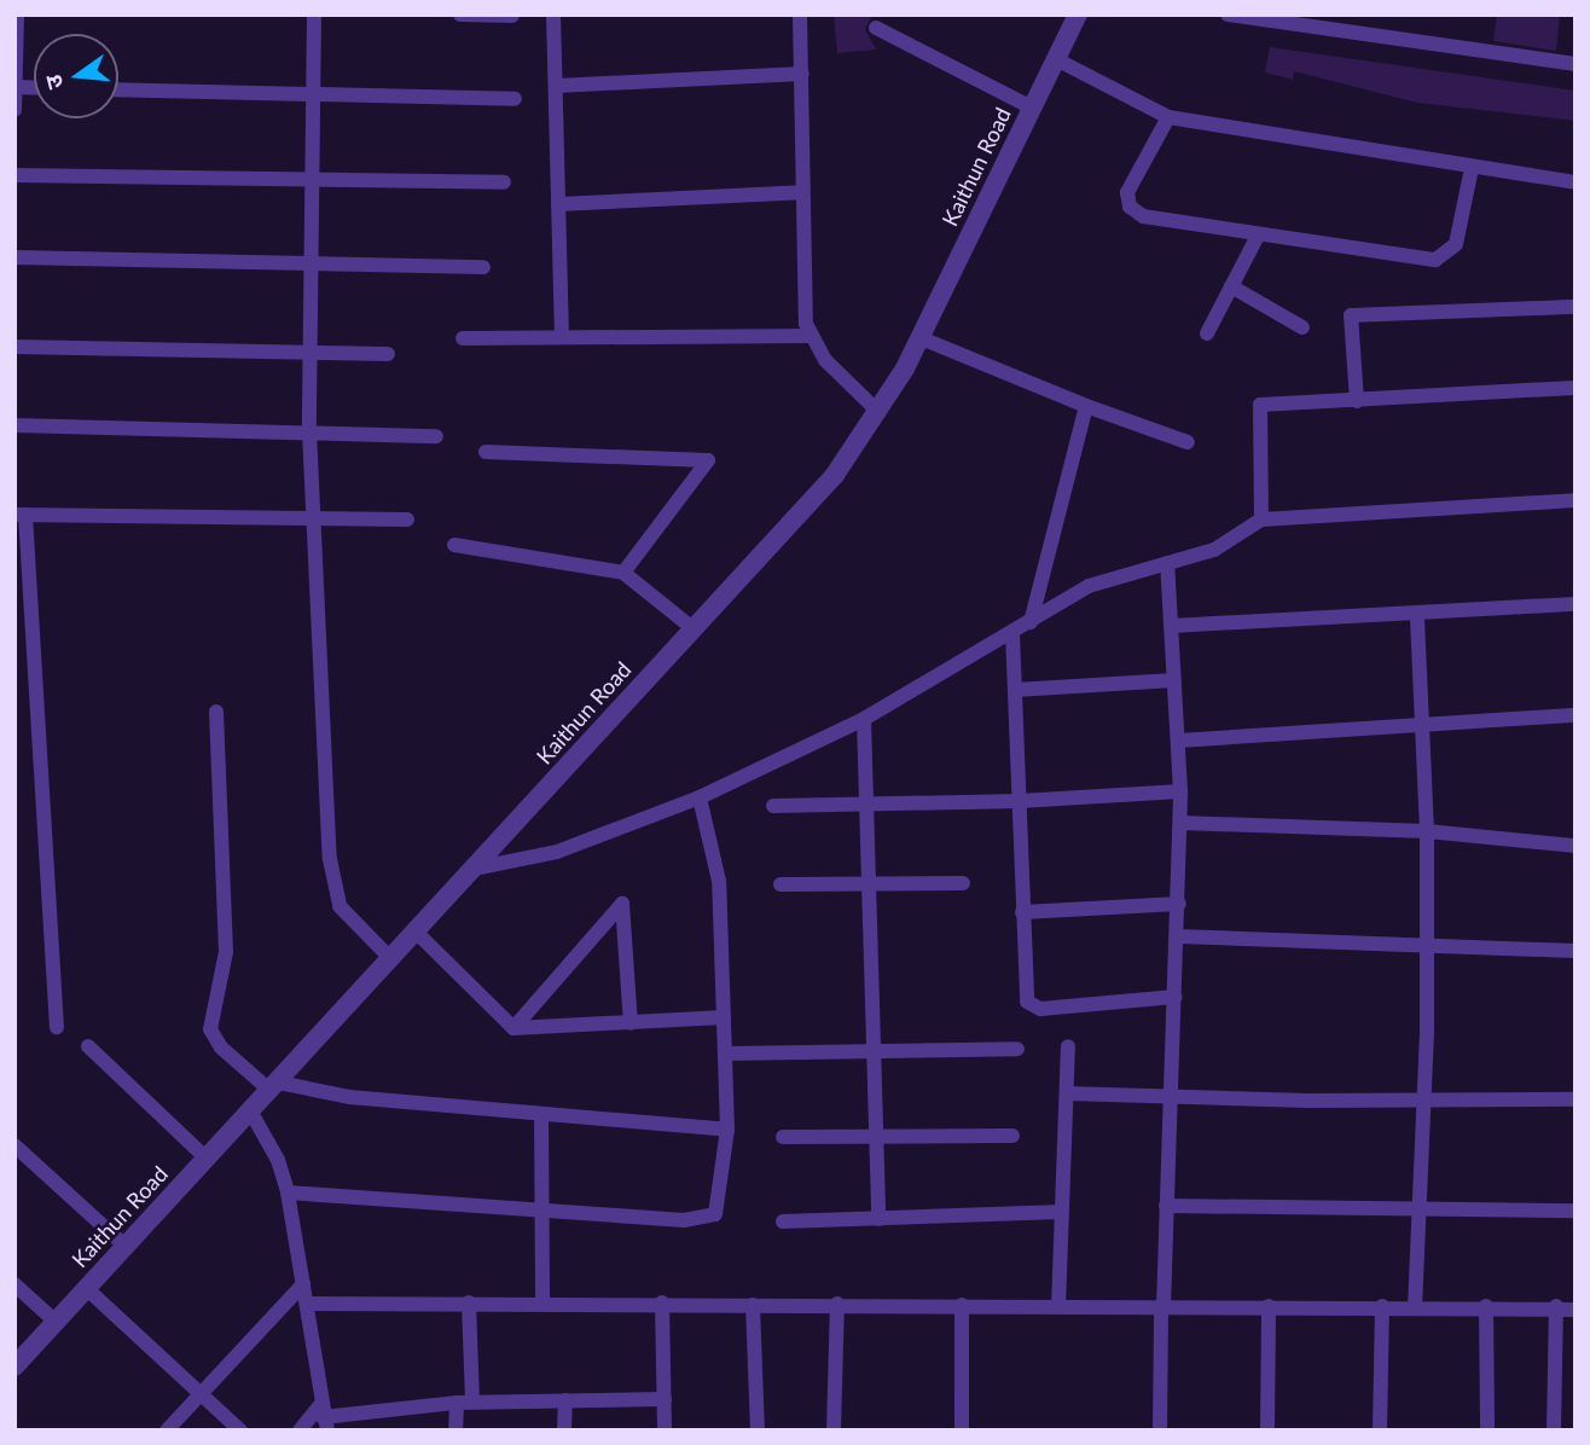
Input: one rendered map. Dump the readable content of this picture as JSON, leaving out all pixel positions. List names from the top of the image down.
{
  "streets": {
    "street": ["Kaithun Road"]
  },
  "north": "left"
}
